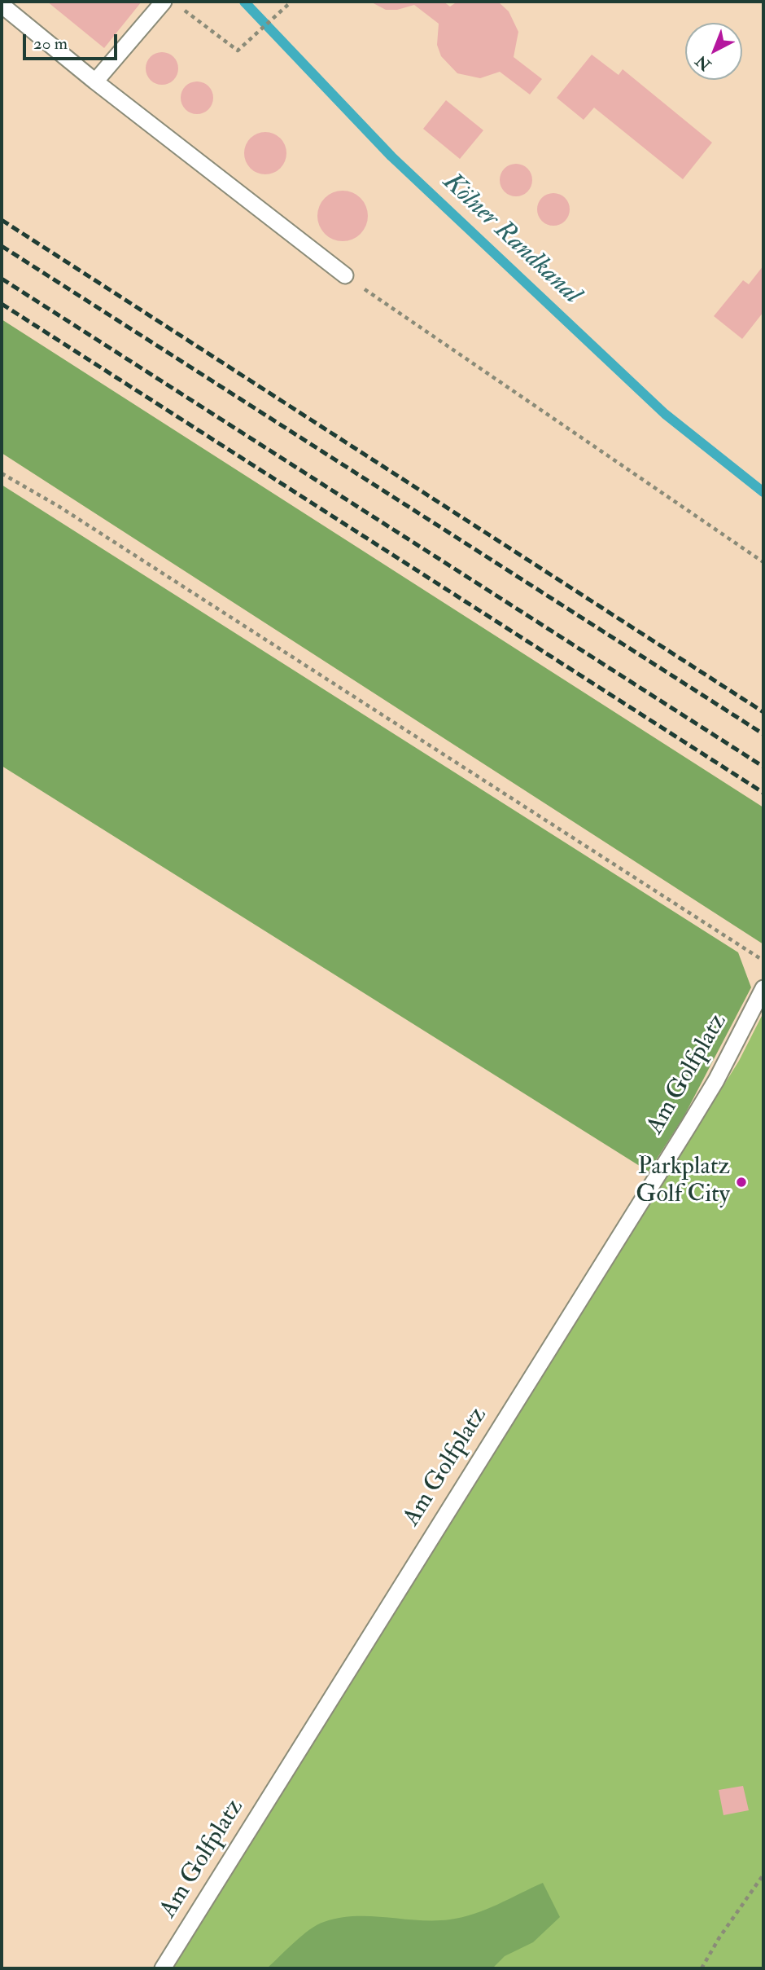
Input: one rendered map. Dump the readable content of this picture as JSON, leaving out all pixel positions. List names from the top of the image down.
{
  "streets": {
    "lane": ["Am Golfplatz"]
  },
  "water": ["Kölner Randkanal"],
  "places": ["Parkplatz Golf City"],
  "scale_bar": "20 m",
  "north": "bottom left"
}
